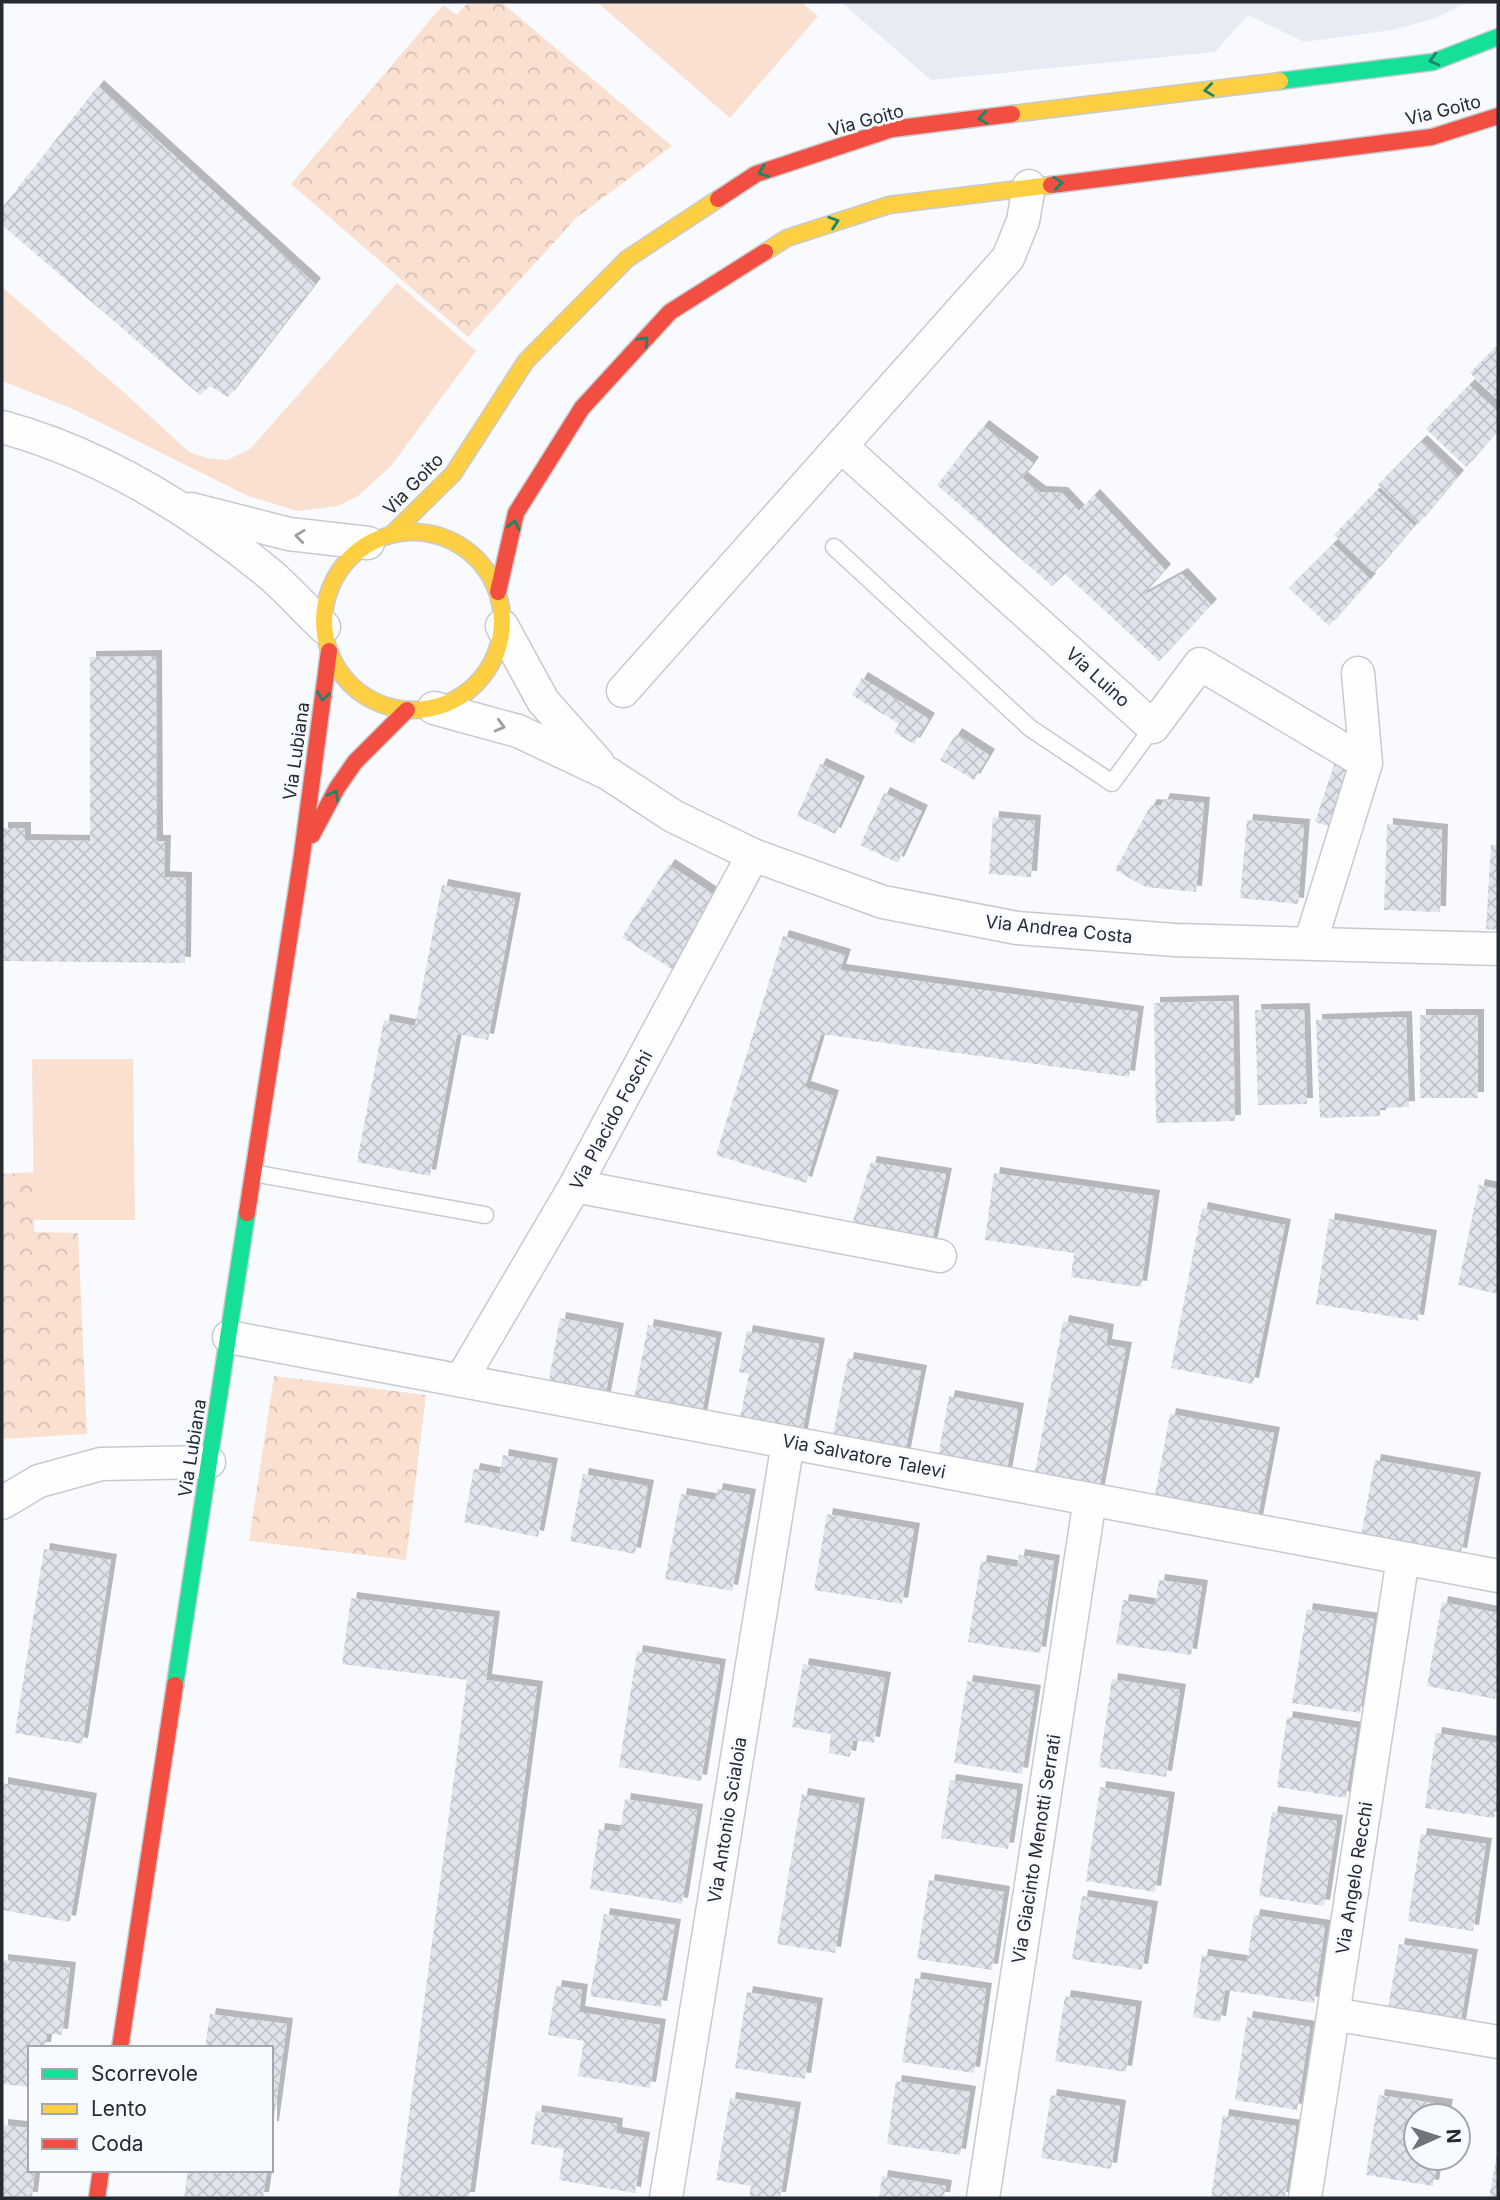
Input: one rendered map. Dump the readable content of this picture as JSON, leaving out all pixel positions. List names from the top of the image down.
{
  "streets": {
    "street": [
      "Via Goito",
      "Via Luino",
      "Via Lubiana",
      "Via Andrea Costa",
      "Via Placido Foschi",
      "Via Salvatore Talevi",
      "Via Antonio Scialoia",
      "Via Giacinto Menotti Serrati",
      "Via Angelo Recchi"
    ]
  },
  "crossings": [
    ["Via Goito", "Via Lubiana"],
    ["Via Goito", "Via Andrea Costa"],
    ["Via Lubiana", "Via Andrea Costa"],
    ["Via Lubiana", "Via Salvatore Talevi"],
    ["Via Andrea Costa", "Via Placido Foschi"],
    ["Via Placido Foschi", "Via Salvatore Talevi"],
    ["Via Salvatore Talevi", "Via Antonio Scialoia"],
    ["Via Salvatore Talevi", "Via Giacinto Menotti Serrati"],
    ["Via Salvatore Talevi", "Via Angelo Recchi"]
  ],
  "legend": ["Scorrevole", "Lento", "Coda"],
  "north": "right"
}
